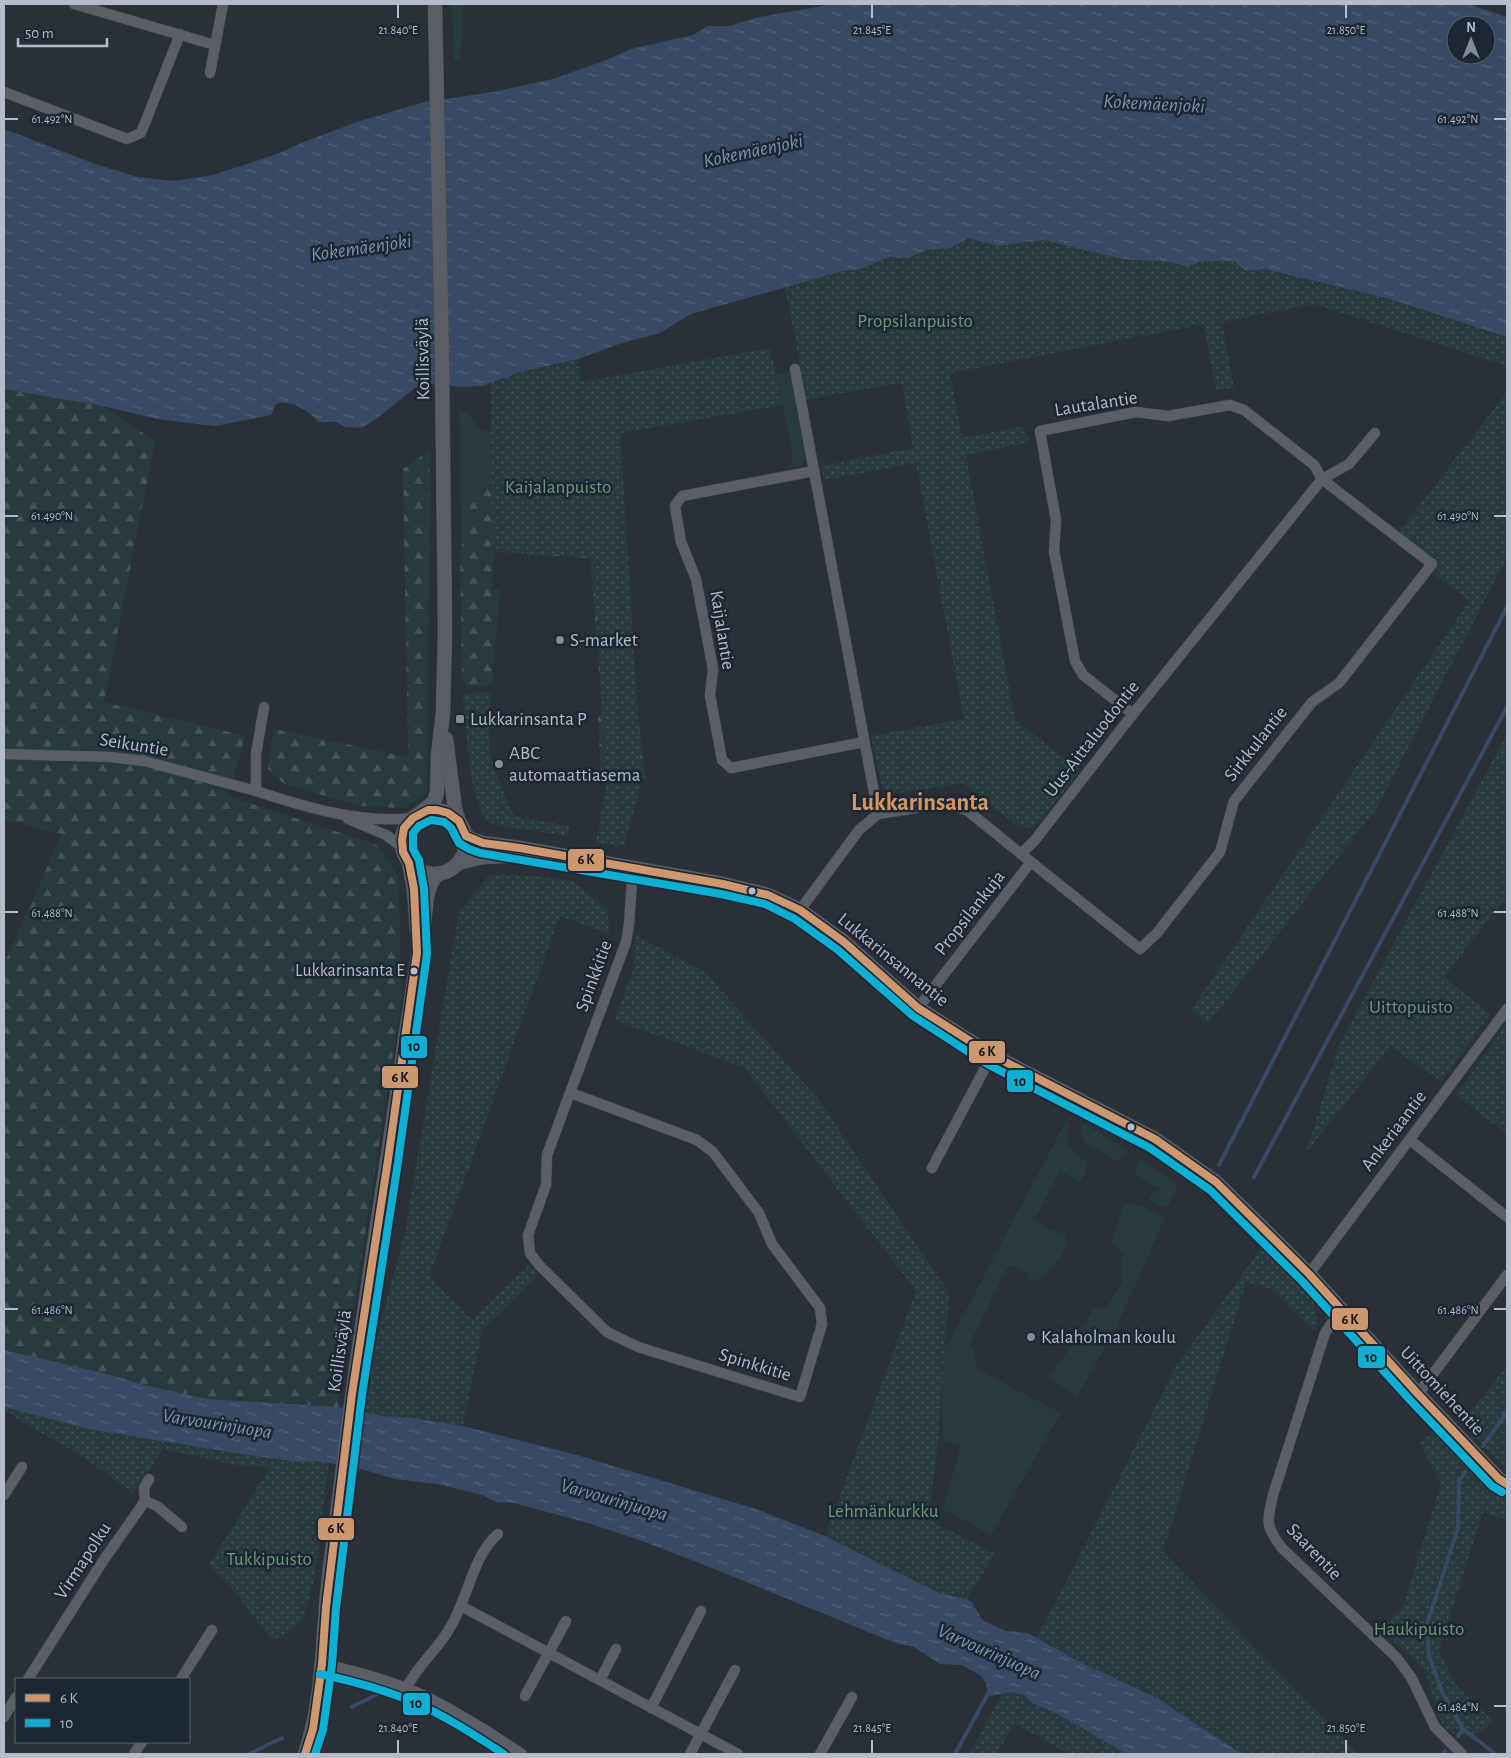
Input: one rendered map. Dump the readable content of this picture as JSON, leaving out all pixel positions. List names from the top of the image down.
{
  "streets": {
    "main road": ["Koillisväylä", "Lukkarinsannantie", "Uittomiehentie"],
    "street": [
      "Lautalantie",
      "Kaijalantie",
      "Uus-Aittaluodontie",
      "Sirkkulantie",
      "Seikuntie",
      "Propsilankuja",
      "Spinkkitie",
      "Ankeriaantie",
      "Saarentie",
      "Virmapolku"
    ]
  },
  "crossings": [
    ["Koillisväylä", "Seikuntie"],
    ["Koillisväylä", "Lukkarinsannantie"],
    ["Lautalantie", "Uus-Aittaluodontie"],
    ["Lautalantie", "Sirkkulantie"],
    ["Uus-Aittaluodontie", "Sirkkulantie"],
    ["Sirkkulantie", "Propsilankuja"],
    ["Seikuntie", "Lukkarinsannantie"],
    ["Propsilankuja", "Lukkarinsannantie"],
    ["Lukkarinsannantie", "Spinkkitie"],
    ["Lukkarinsannantie", "Uittomiehentie"],
    ["Ankeriaantie", "Uittomiehentie"],
    ["Uittomiehentie", "Saarentie"]
  ],
  "districts": ["Lukkarinsanta"],
  "water": ["Kokemäenjoki", "Varvourinjuopa"],
  "parks": [
    "Propsilanpuisto",
    "Kaijalanpuisto",
    "Uittopuisto",
    "Lehmänkurkku",
    "Tukkipuisto",
    "Haukipuisto"
  ],
  "places": {
    "other": [
      "S-market",
      "ABC automaattiasema",
      "Lukkarinsanta E",
      "Kalaholman koulu"
    ],
    "transit": ["Lukkarinsanta P"]
  },
  "lines": ["transit line 10"],
  "legend": ["6 K", "10"],
  "scale_bar": "50 m",
  "north": "top",
  "coordinates": [
    "21.840°E",
    "21.845°E",
    "21.850°E",
    "61.492°N",
    "61.490°N",
    "61.488°N",
    "61.486°N",
    "61.484°N"
  ]
}
